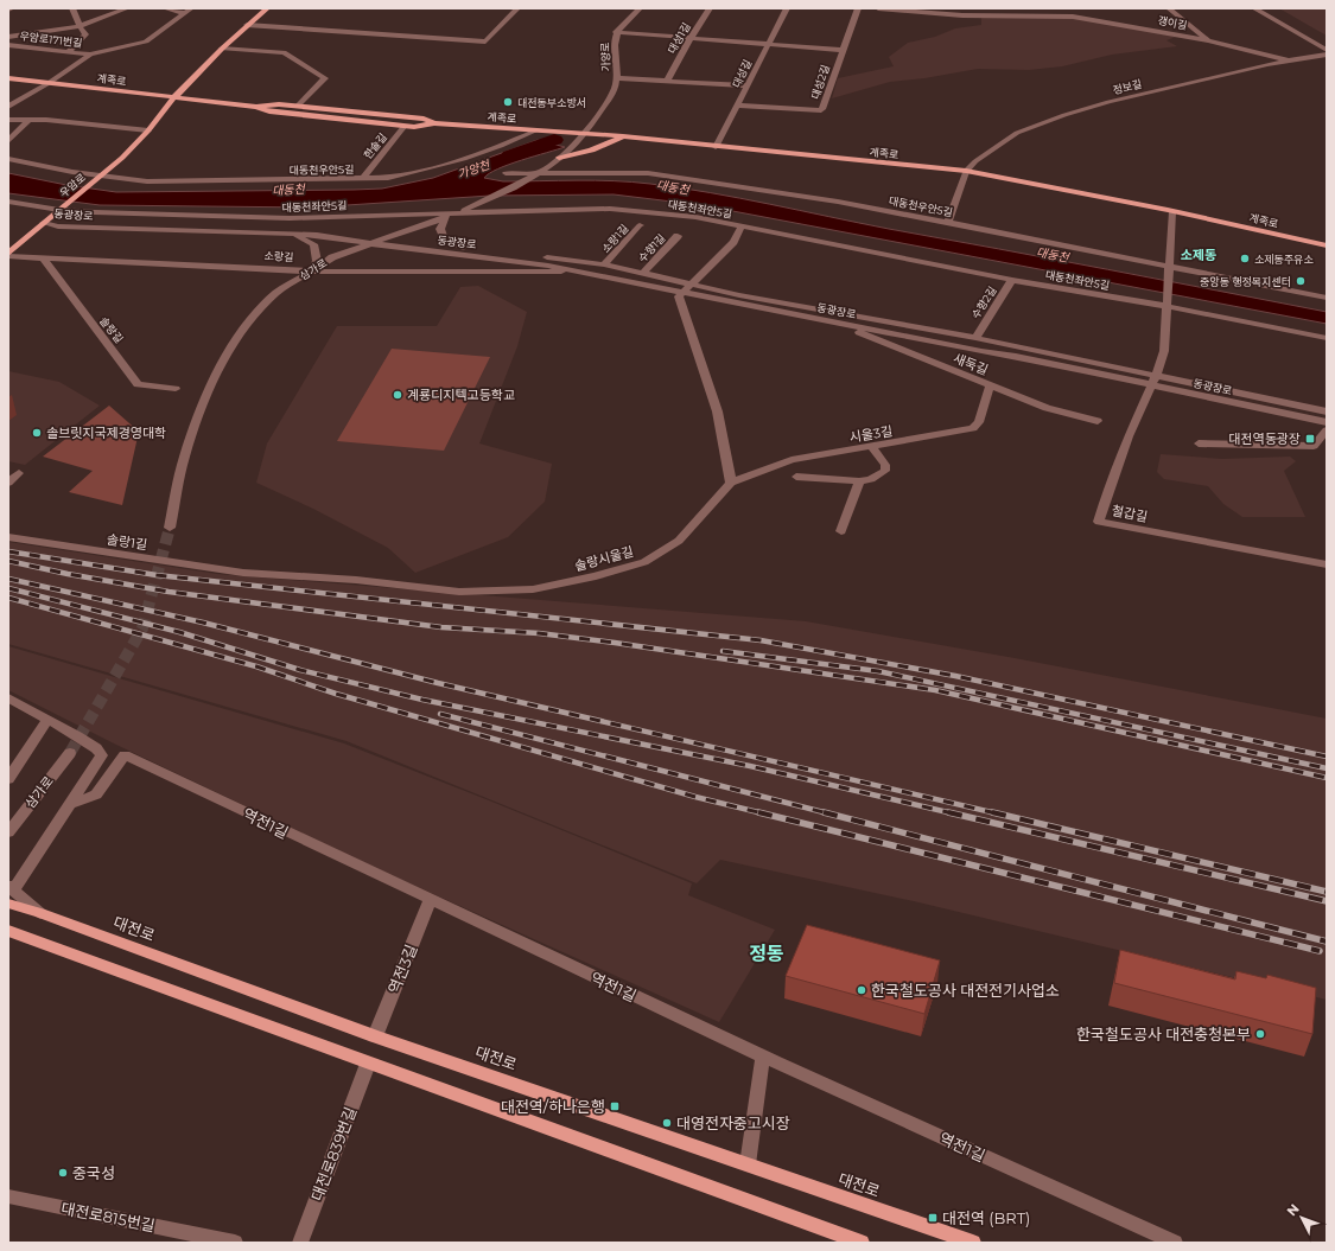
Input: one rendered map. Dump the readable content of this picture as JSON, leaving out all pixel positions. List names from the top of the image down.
{
  "streets": {
    "main road": ["계족로", "우암로", "대전로"],
    "street": [
      "갱이길",
      "대성1길",
      "우암로171번길",
      "가양로",
      "대성길",
      "대성2길",
      "정보길",
      "한솔길",
      "대동천우안5길",
      "대동천좌안5길",
      "동광장로",
      "소랑1길",
      "수향1길",
      "소랑길",
      "삼가로",
      "수향2길",
      "솔랑길",
      "새둑길",
      "시울3길",
      "철갑길",
      "솔랑1길",
      "솔랑시울길",
      "역전1길",
      "역전3길",
      "대전로839번길",
      "대전로815번길"
    ]
  },
  "crossings": [
    ["갱이길", "정보길"],
    ["가양로", "계족로"],
    ["가양로", "삼가로"],
    ["대성길", "계족로"],
    ["대성길", "대성2길"],
    ["계족로", "정보길"],
    ["계족로", "한솔길"],
    ["계족로", "대동천우안5길"],
    ["계족로", "우암로"],
    ["계족로", "삼가로"],
    ["한솔길", "대동천우안5길"],
    ["대동천우안5길", "우암로"],
    ["대동천우안5길", "철갑길"],
    ["우암로", "대동천좌안5길"],
    ["우암로", "동광장로"],
    ["우암로", "소랑길"],
    ["대동천좌안5길", "수향2길"],
    ["대동천좌안5길", "철갑길"],
    ["동광장로", "소랑1길"],
    ["동광장로", "수향1길"],
    ["동광장로", "소랑길"],
    ["동광장로", "삼가로"],
    ["동광장로", "수향2길"],
    ["동광장로", "새둑길"],
    ["동광장로", "철갑길"],
    ["소랑길", "삼가로"],
    ["소랑길", "솔랑길"],
    ["새둑길", "시울3길"],
    ["시울3길", "솔랑시울길"],
    ["솔랑1길", "솔랑시울길"],
    ["역전1길", "역전3길"],
    ["대전로", "역전3길"]
  ],
  "districts": ["소제동", "정동"],
  "water": ["가양천", "대동천"],
  "places": {
    "other": [
      "대전동부소방서",
      "소제동주유소",
      "중앙동 행정복지센터",
      "계룡디지텍고등학교",
      "솔브릿지국제경영대학",
      "한국철도공사 대전전기사업소",
      "한국철도공사 대전충청본부",
      "대영전자중고시장",
      "중국성"
    ],
    "transit": ["대전역동광장", "대전역/하나은행", "대전역 (BRT)"]
  },
  "north": "top left"
}
